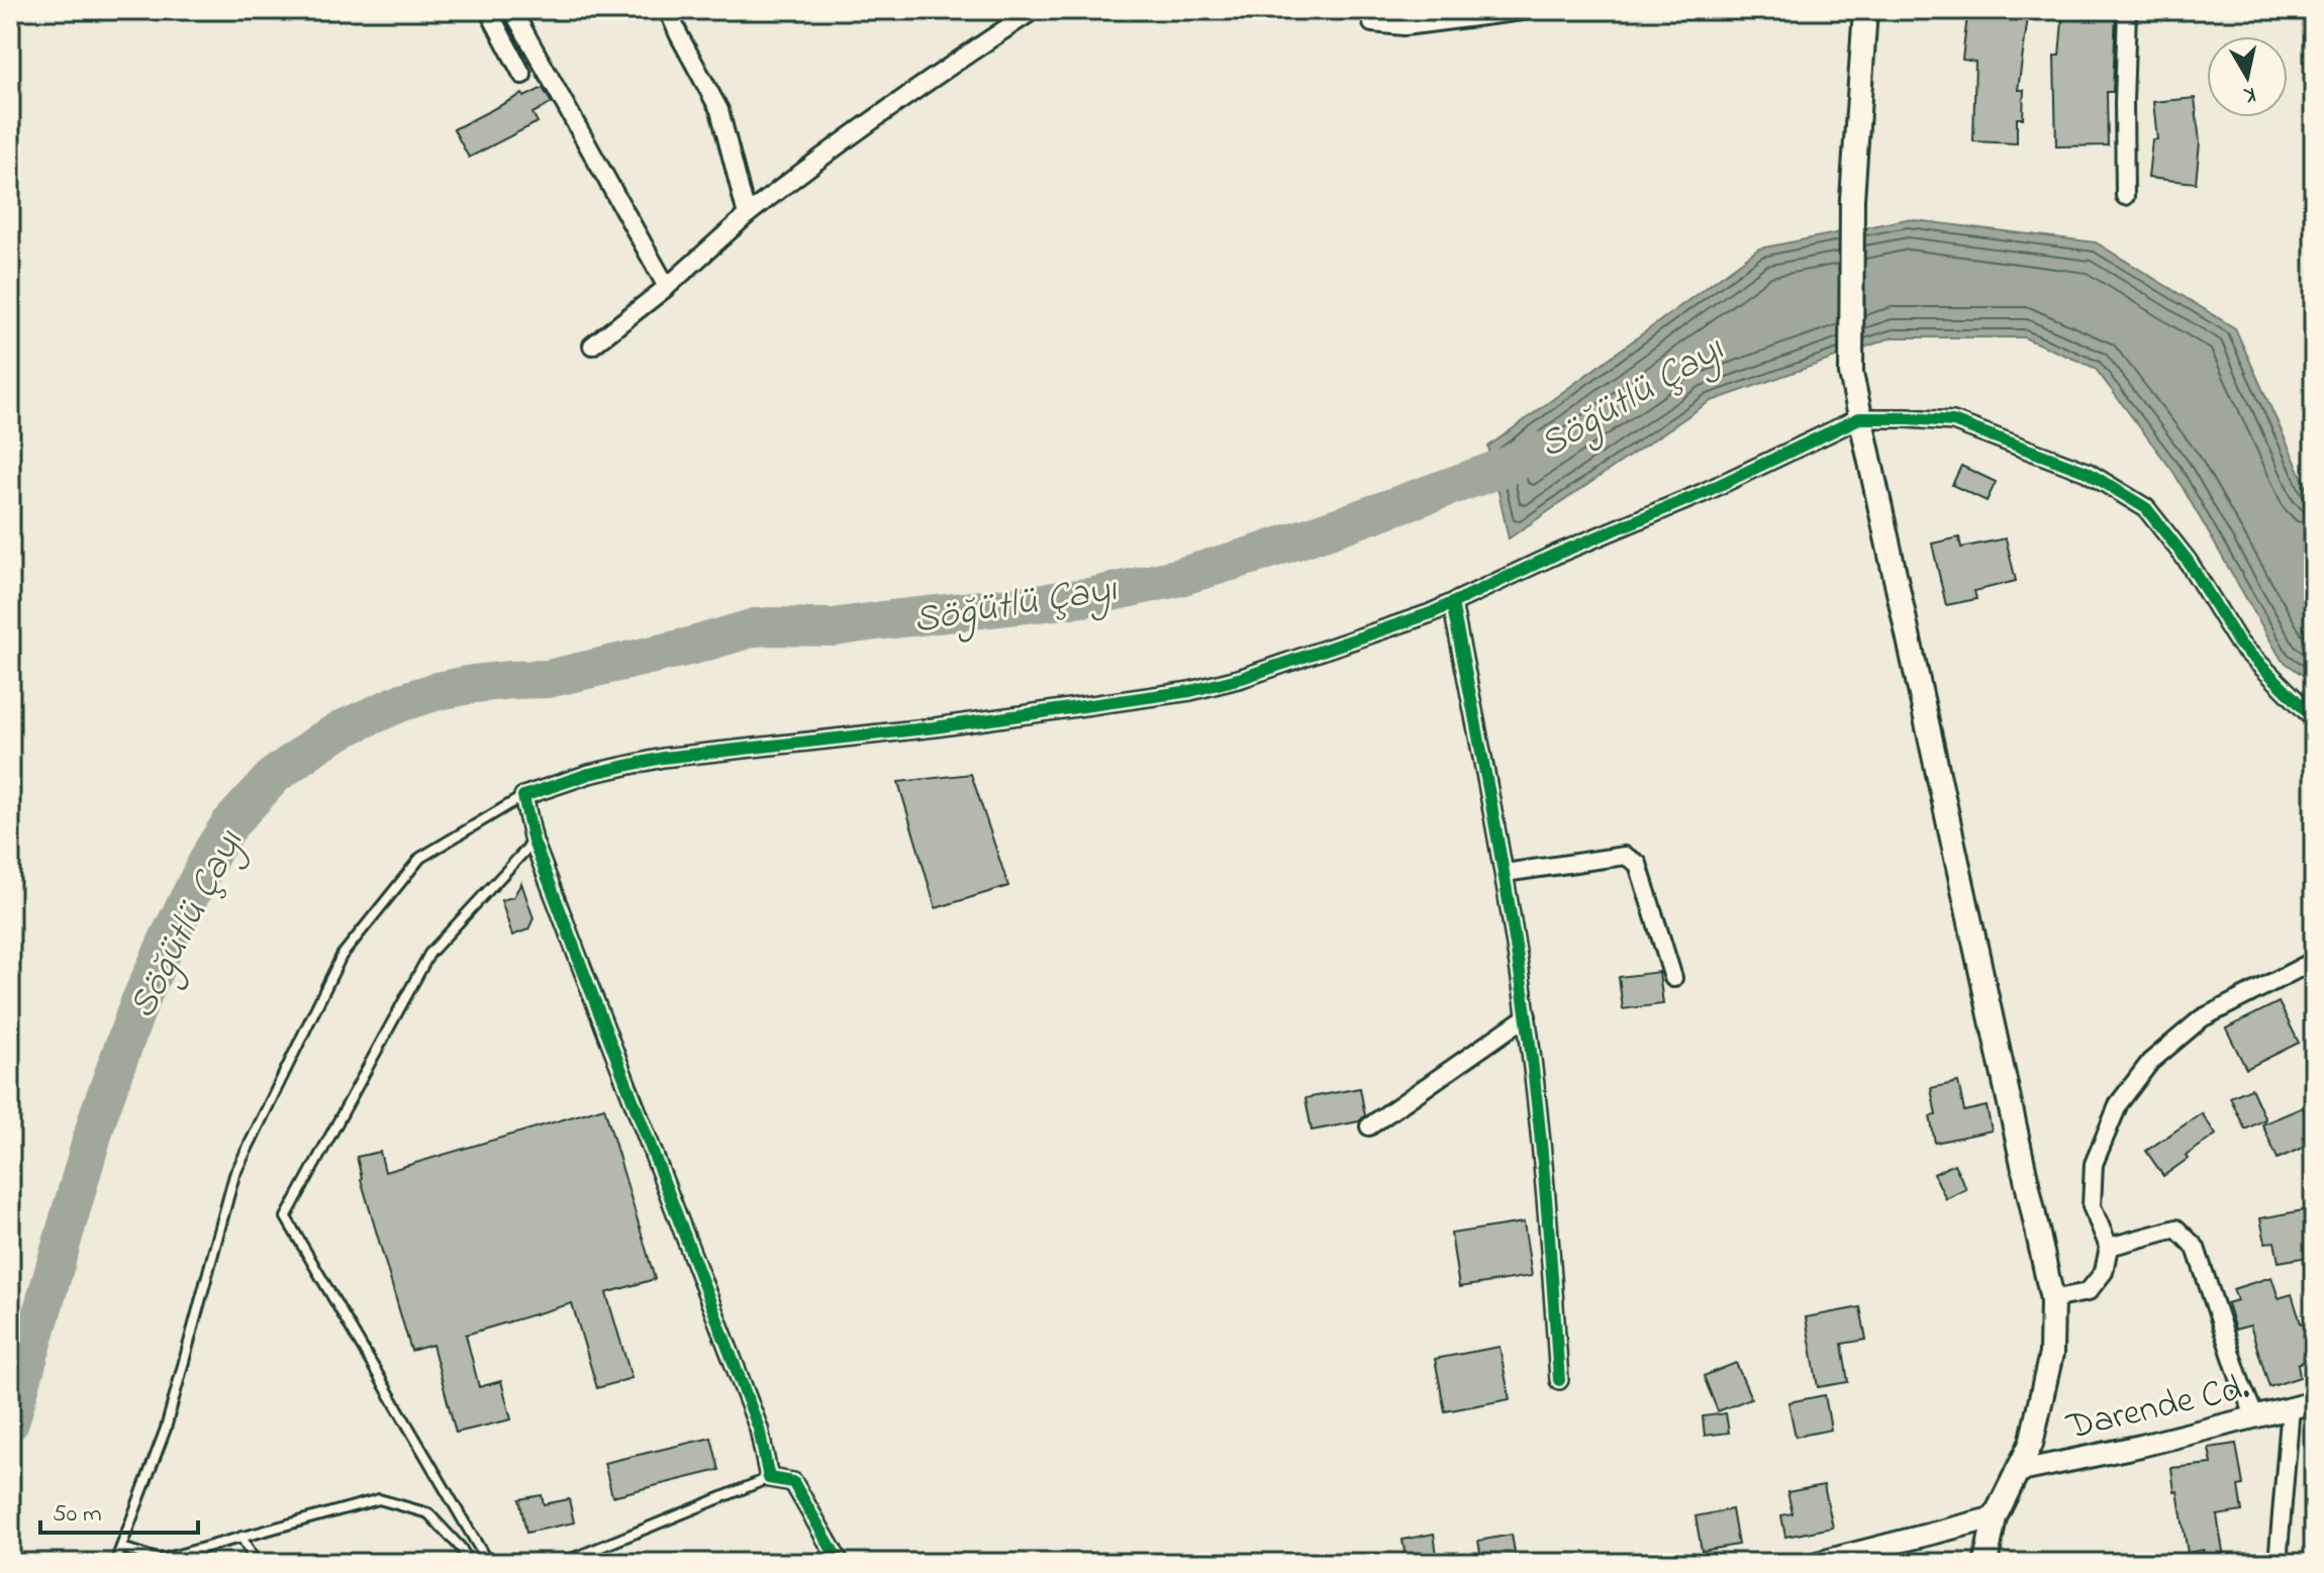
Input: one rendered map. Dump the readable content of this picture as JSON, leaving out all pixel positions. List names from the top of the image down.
{
  "streets": {
    "street": ["Darende Cd."]
  },
  "water": ["Söğütlü Çayı"],
  "scale_bar": "50 m",
  "north": "bottom"
}
